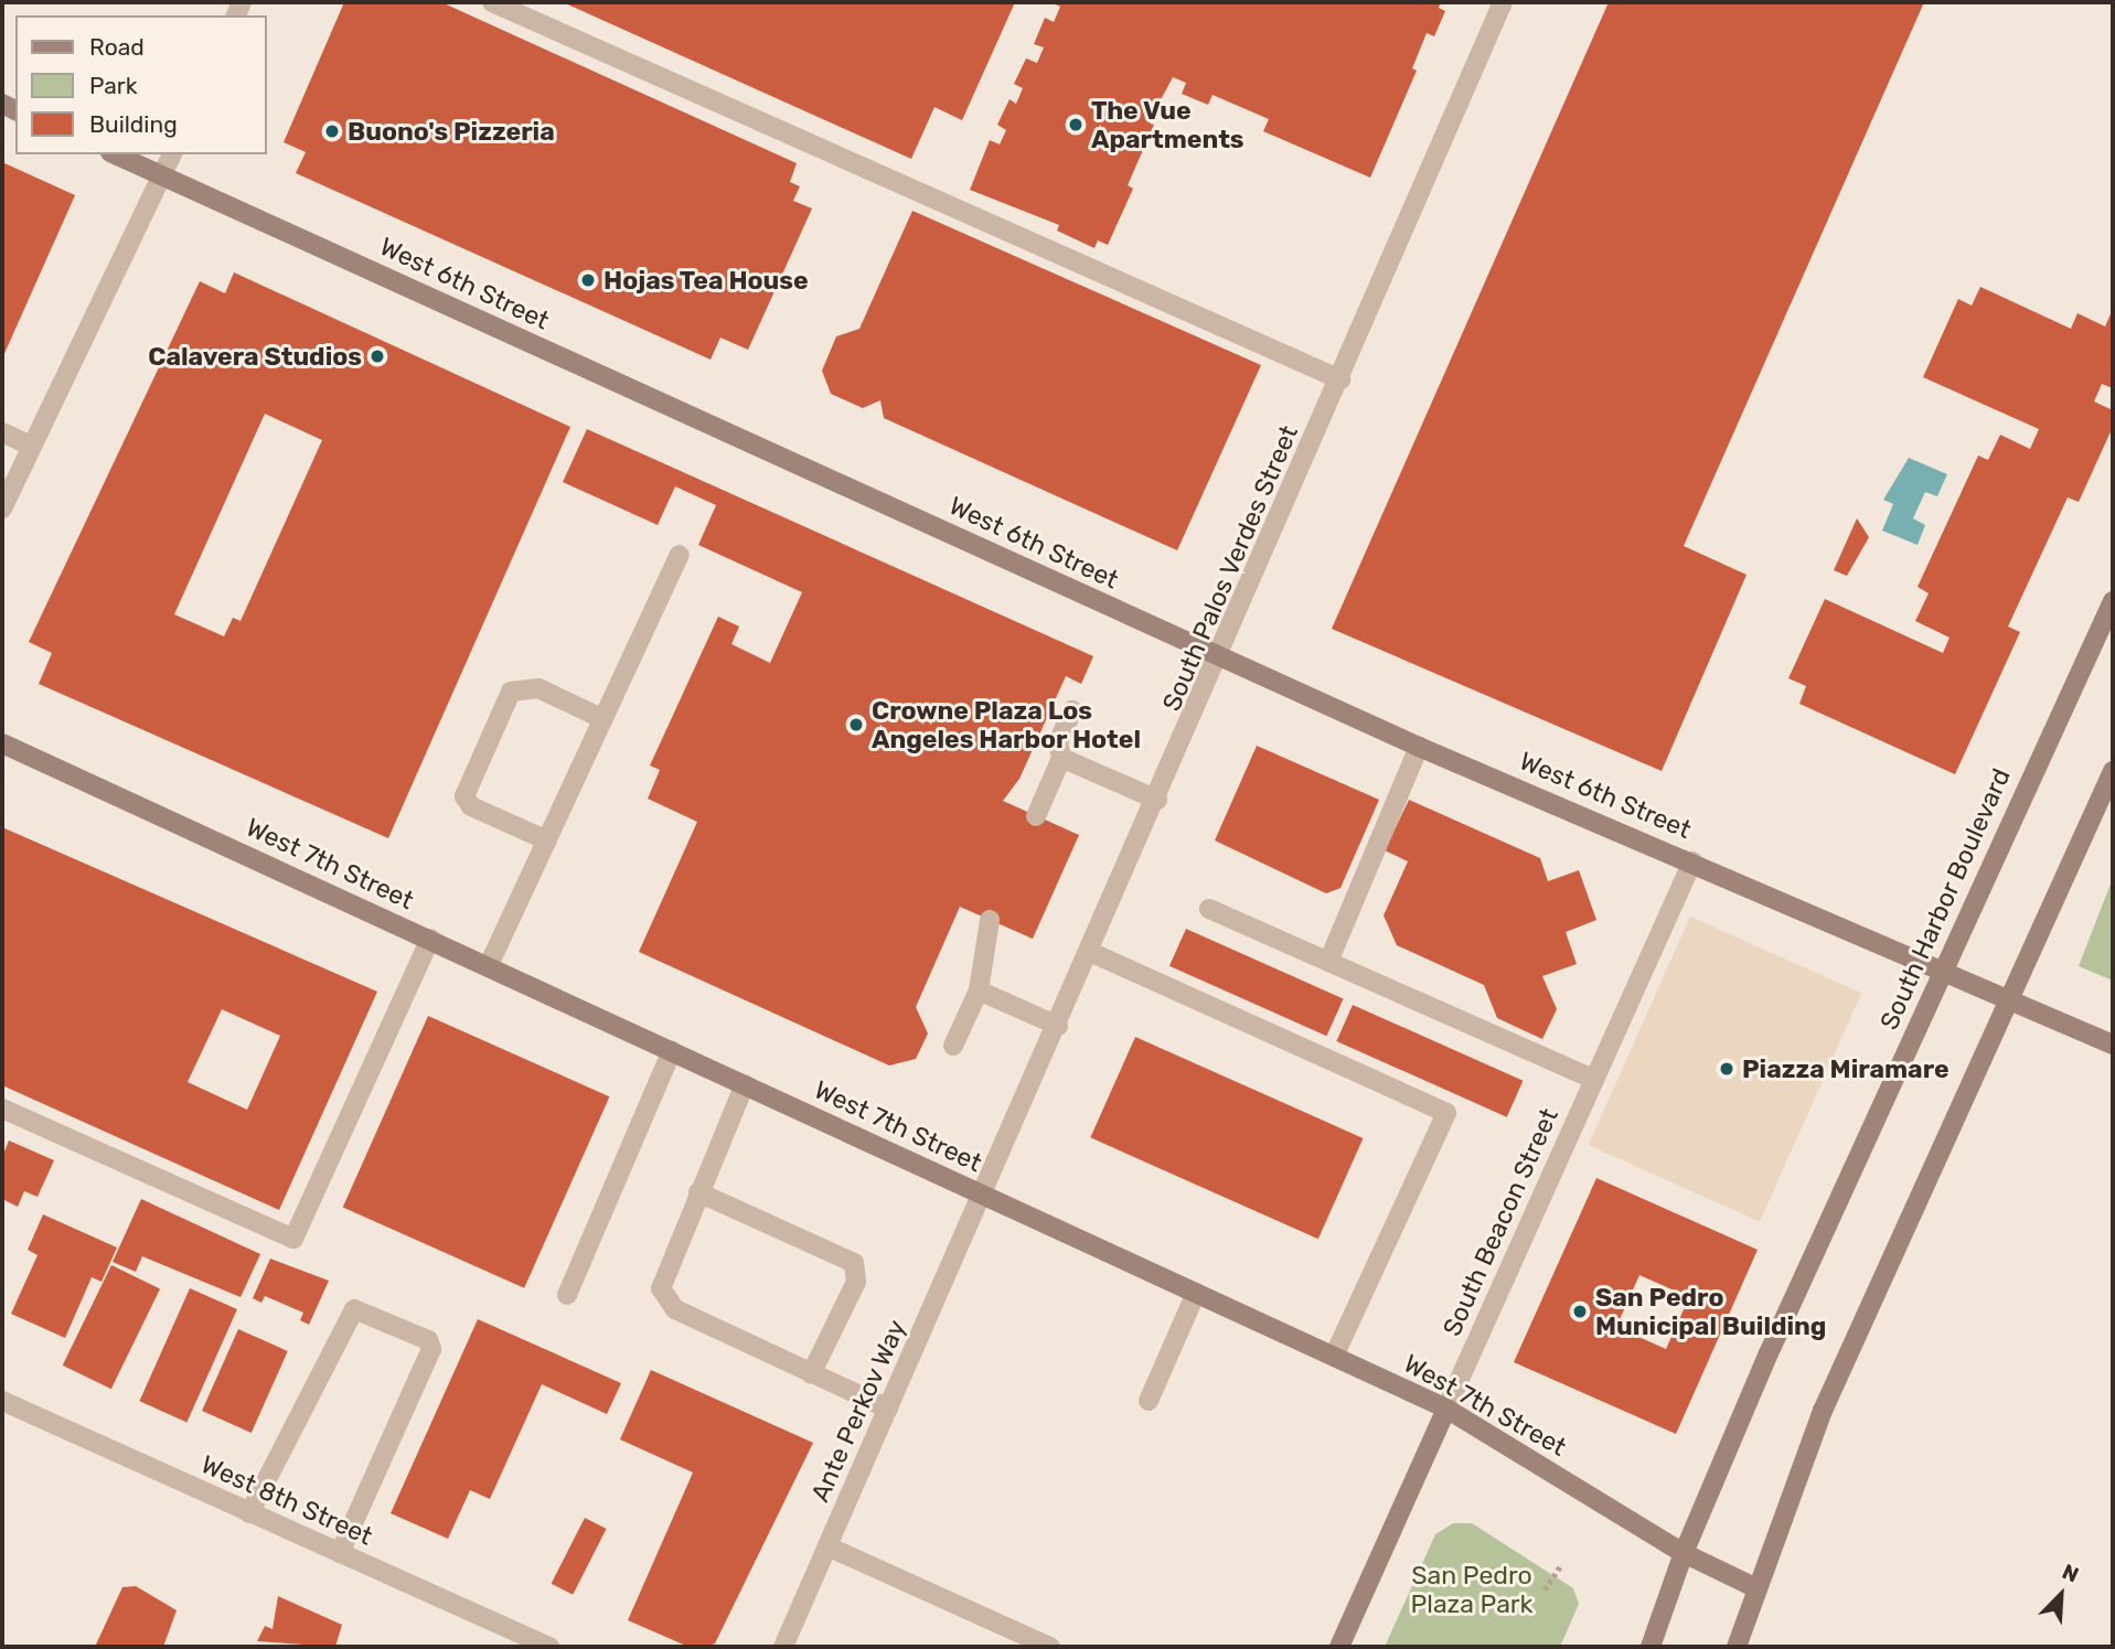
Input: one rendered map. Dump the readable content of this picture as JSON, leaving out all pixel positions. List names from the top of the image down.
{
  "streets": {
    "main road": [
      "West 6th Street",
      "West 7th Street",
      "South Harbor Boulevard",
      "South Beacon Street"
    ],
    "street": ["South Palos Verdes Street", "Ante Perkov Way", "West 8th Street"]
  },
  "crossings": [
    ["West 6th Street", "South Palos Verdes Street"],
    ["West 6th Street", "South Harbor Boulevard"],
    ["West 6th Street", "South Beacon Street"],
    ["South Palos Verdes Street", "West 7th Street"],
    ["South Palos Verdes Street", "Ante Perkov Way"],
    ["West 7th Street", "South Harbor Boulevard"],
    ["West 7th Street", "South Beacon Street"],
    ["West 7th Street", "Ante Perkov Way"]
  ],
  "parks": ["San Pedro Plaza Park"],
  "places": [
    "The Vue Apartments",
    "Buono's Pizzeria",
    "Hojas Tea House",
    "Calavera Studios",
    "Crowne Plaza Los Angeles Harbor Hotel",
    "Piazza Miramare",
    "San Pedro Municipal Building"
  ],
  "legend": ["Road", "Park", "Building"],
  "north": "top right"
}
